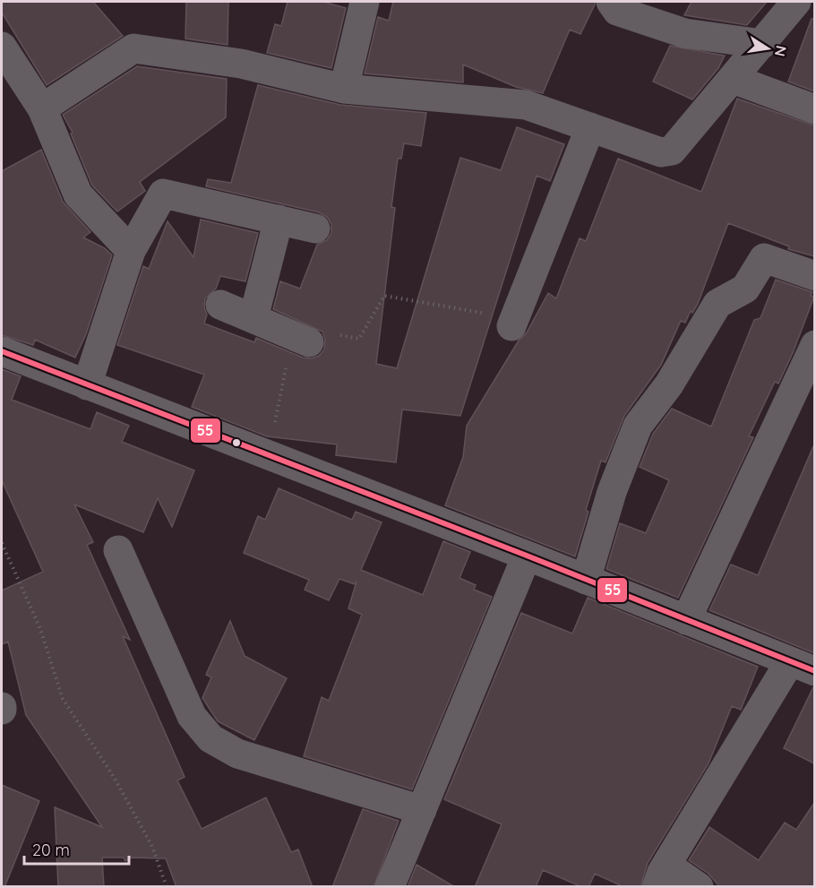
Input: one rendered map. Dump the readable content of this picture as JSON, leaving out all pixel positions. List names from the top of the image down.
{
  "lines": ["transit line 55"],
  "scale_bar": "20 m",
  "north": "right"
}
